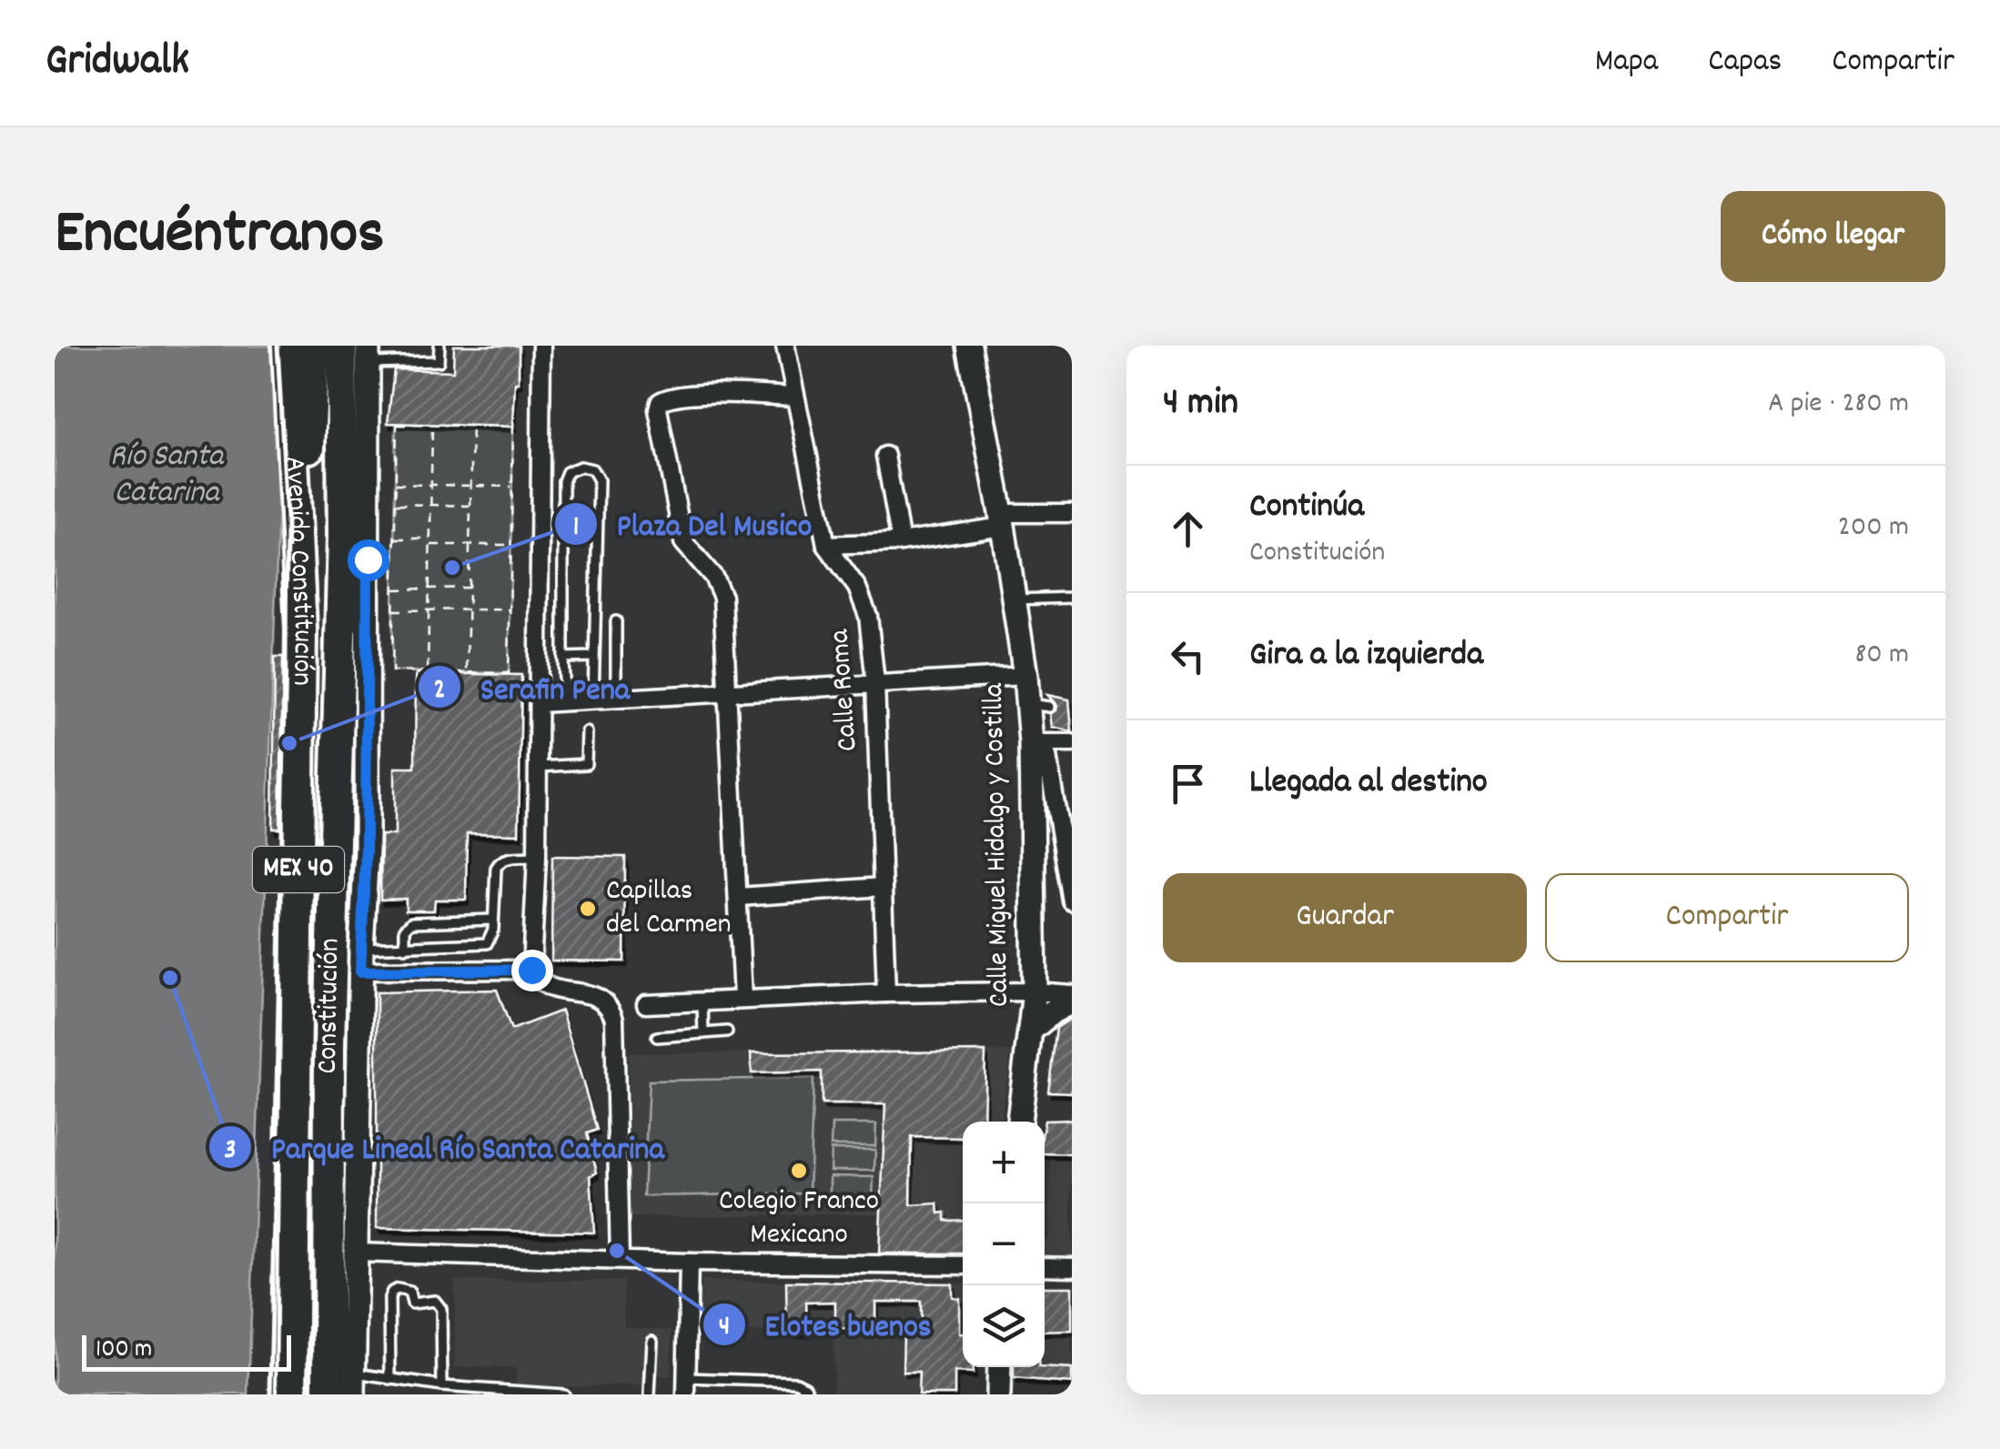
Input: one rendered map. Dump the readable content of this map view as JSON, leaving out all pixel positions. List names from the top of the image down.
{
  "streets": {
    "highway": ["Avenida Constitución", "MEX 40"],
    "street": ["Calle Roma", "Calle Miguel Hidalgo y Costilla", "Constitución"]
  },
  "crossings": [
    ["Avenida Constitución", "Constitución"]
  ],
  "water": ["Río Santa Catarina"],
  "places": [
    "Plaza Del Musico",
    "Serafin Pena",
    "Capillas del Carmen",
    "Parque Lineal Río Santa Catarina",
    "Colegio Franco Mexicano",
    "Elotes buenos"
  ],
  "scale_bar": "100 m",
  "page": {
    "header": "Gridwalk",
    "nav": ["Mapa", "Capas", "Compartir"],
    "title": "Encuéntranos",
    "buttons": [
      "Cómo llegar",
      ["Guardar", "Compartir"]
    ],
    "heading": ["4 min", "A pie · 280 m"],
    "list": [
      ["Continúa", "Constitución", "200 m"],
      ["Gira a la izquierda", "80 m"],
      "Llegada al destino"
    ],
    "map_buttons": ["+", "−"],
    "scale": "100 m"
  }
}
